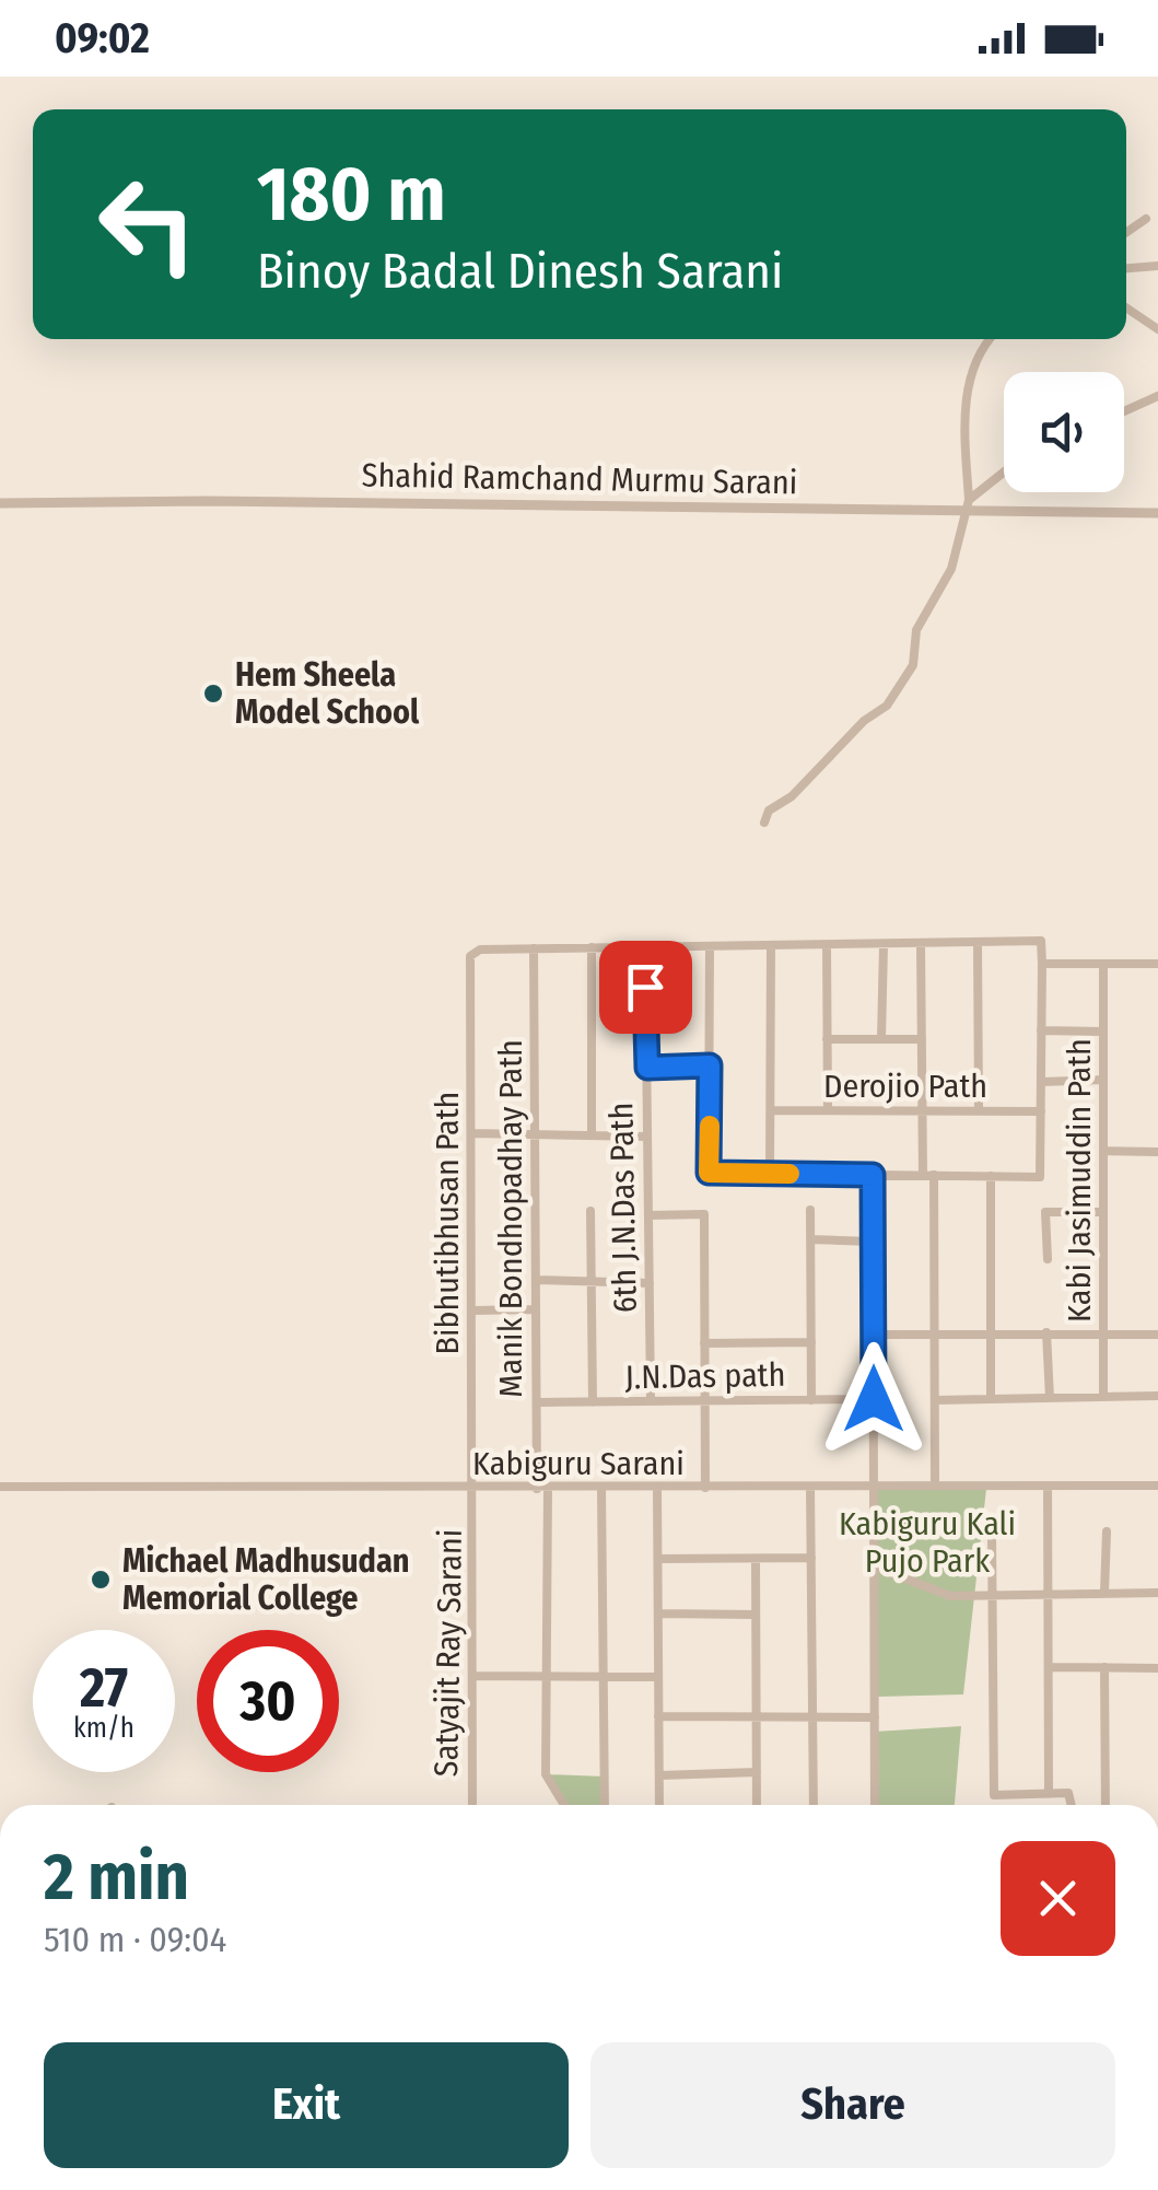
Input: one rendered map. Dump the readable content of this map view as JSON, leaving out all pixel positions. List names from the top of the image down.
{
  "streets": {
    "street": [
      "Shahid Ramchand Murmu Sarani",
      "Derojio Path",
      "Kabi Jasimuddin Path",
      "6th J.N.Das Path",
      "Manik Bondhopadhay Path",
      "Bibhutibhusan Path",
      "J.N.Das path",
      "Kabiguru Sarani",
      "Satyajit Ray Sarani"
    ]
  },
  "crossings": [
    ["6th J.N.Das Path", "J.N.Das path"],
    ["Manik Bondhopadhay Path", "Bibhutibhusan Path"],
    ["Manik Bondhopadhay Path", "J.N.Das path"],
    ["Manik Bondhopadhay Path", "Kabiguru Sarani"],
    ["Bibhutibhusan Path", "Kabiguru Sarani"],
    ["Bibhutibhusan Path", "Satyajit Ray Sarani"],
    ["Kabiguru Sarani", "Satyajit Ray Sarani"]
  ],
  "parks": ["Kabiguru Kali Pujo Park"],
  "places": ["Hem Sheela Model School", "Michael Madhusudan Memorial College"],
  "page": {
    "status": "09:02",
    "turn": ["180 m", "Binoy Badal Dinesh Sarani"],
    "speed": "27 km/h",
    "limit": "30",
    "heading": ["2 min", "510 m · 09:04"],
    "buttons": ["Exit", "Share"]
  }
}
